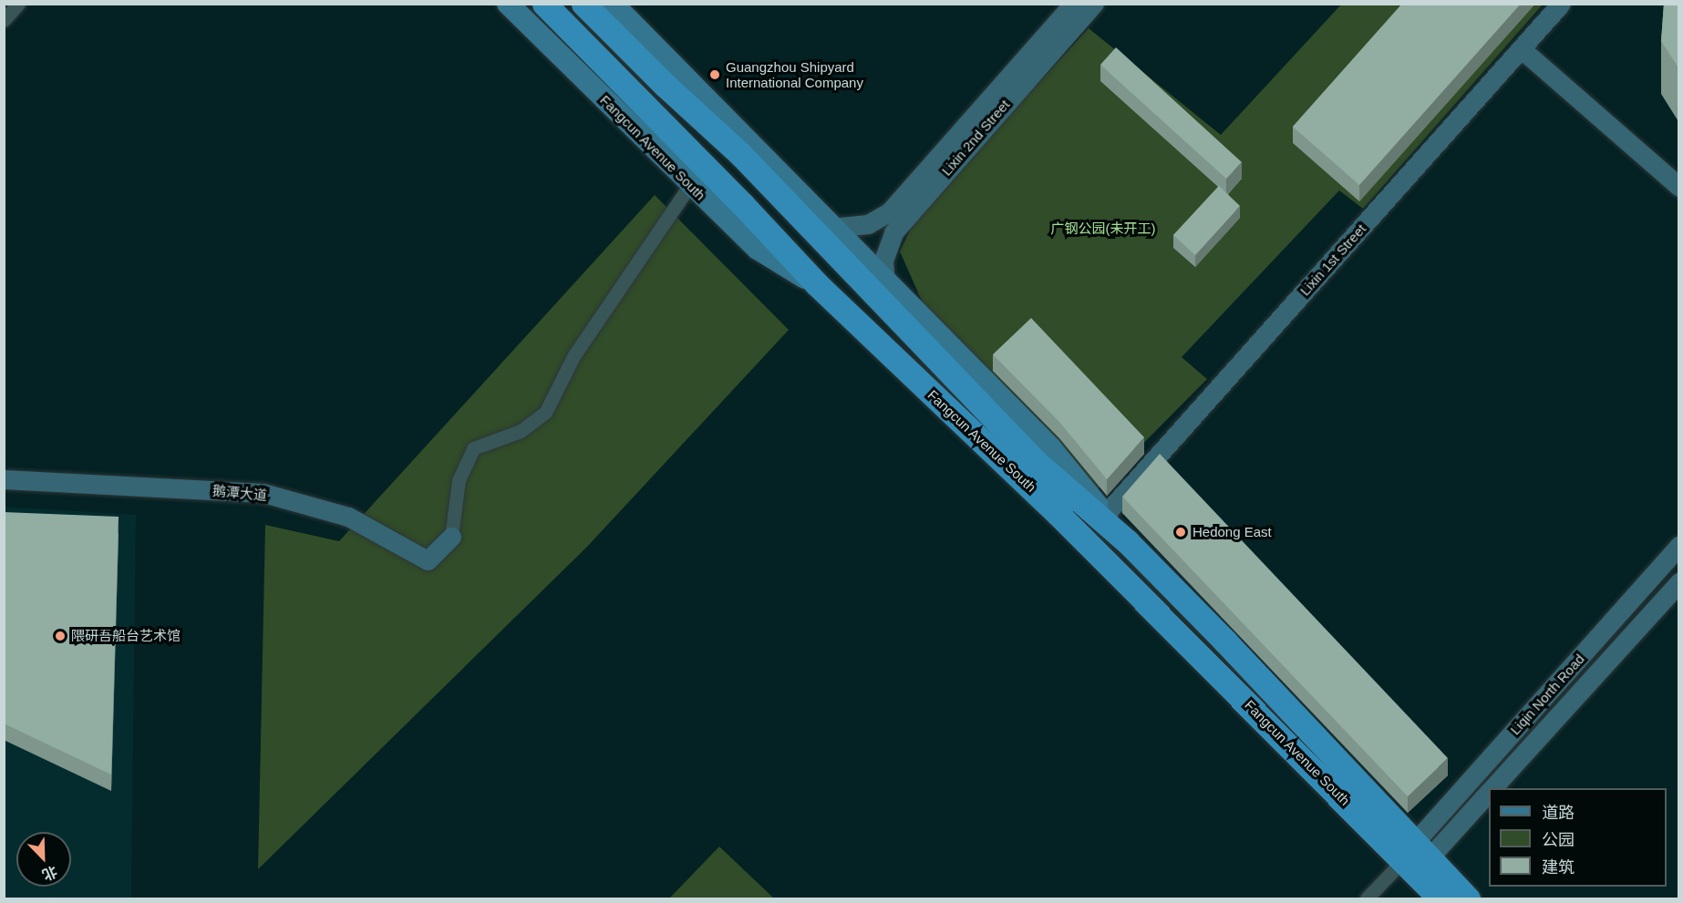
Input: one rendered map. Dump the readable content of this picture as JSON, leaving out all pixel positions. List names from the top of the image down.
{
  "streets": {
    "highway": ["Fangcun Avenue South"],
    "street": [
      "Lixin 2nd Street",
      "Lixin 1st Street",
      "鹅潭大道",
      "Liqin North Road"
    ]
  },
  "crossings": [
    ["Lixin 2nd Street", "Fangcun Avenue South"],
    ["Fangcun Avenue South", "Lixin 1st Street"],
    ["Fangcun Avenue South", "Liqin North Road"]
  ],
  "parks": ["广钢公园(未开工)"],
  "places": ["Guangzhou Shipyard International Company", "Hedong East", "隈研吾船台艺术馆"],
  "legend": ["道路", "公园", "建筑"],
  "north": "bottom right"
}
